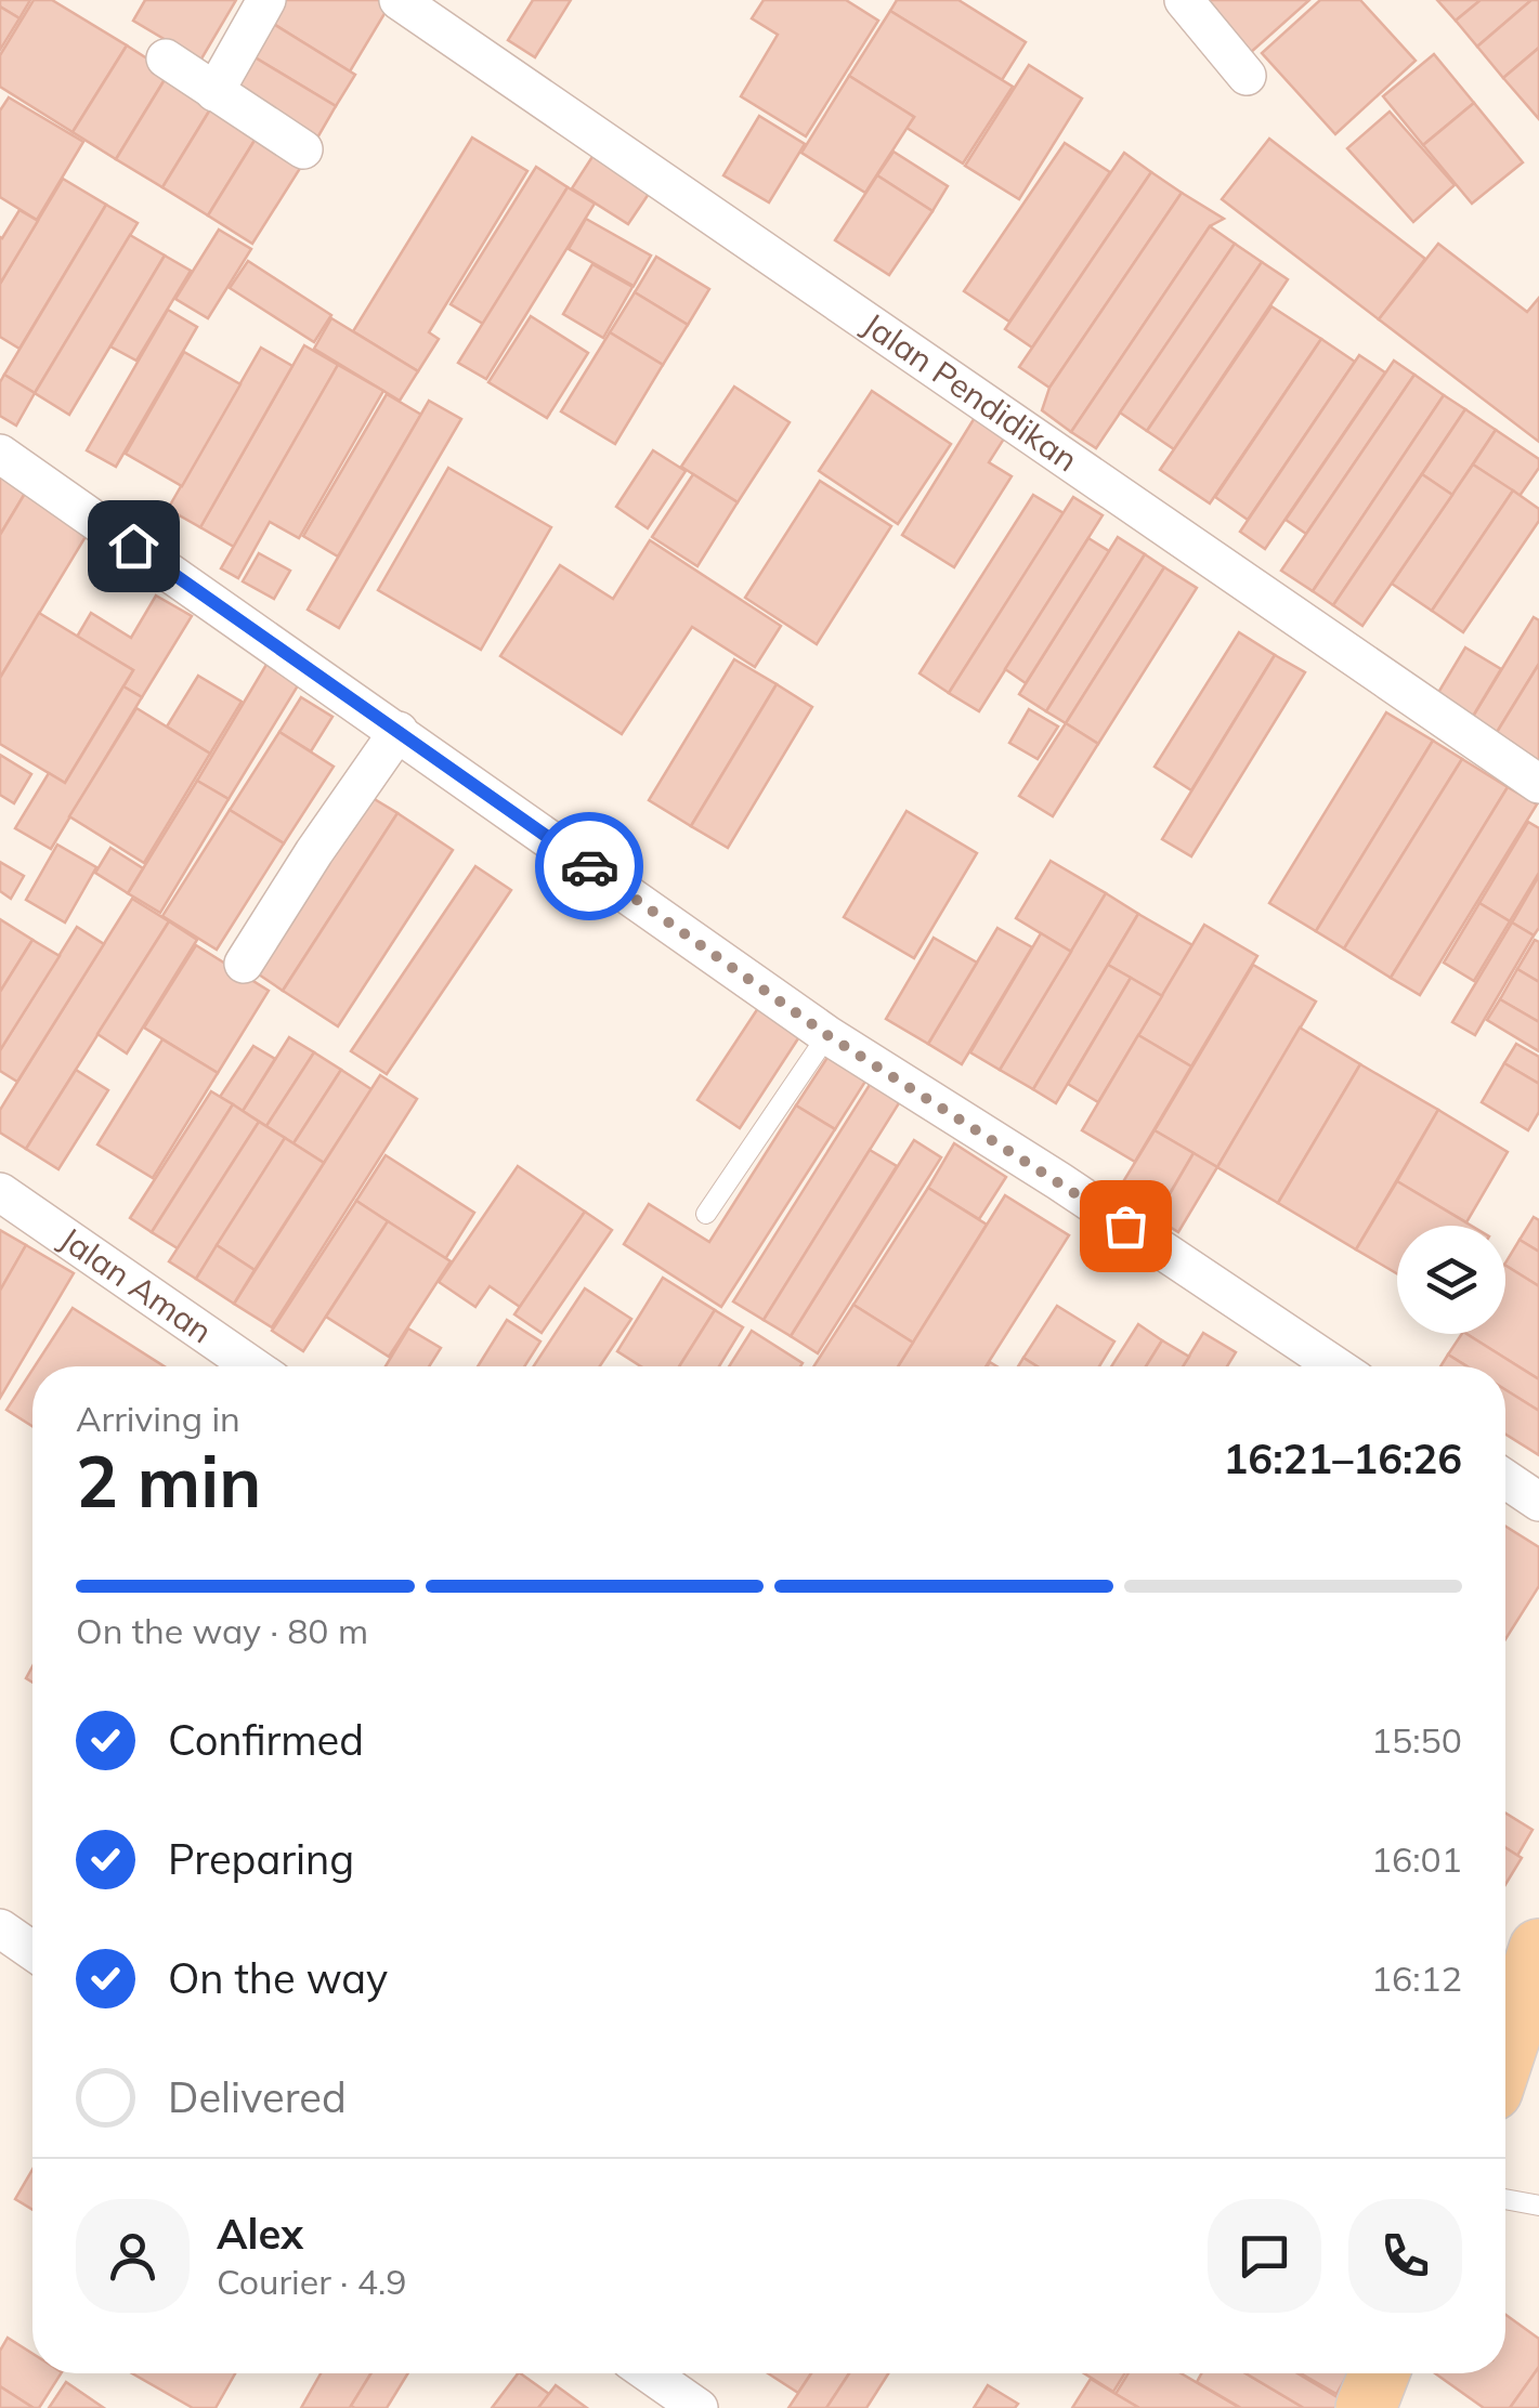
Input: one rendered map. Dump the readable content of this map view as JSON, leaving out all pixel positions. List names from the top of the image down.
{
  "streets": {
    "street": ["Jalan Pendidikan", "Jalan Aman"]
  },
  "page": {
    "heading": ["2 min", "Arriving in", "16:21–16:26"],
    "panel": ["Alex", "Courier · 4.9"],
    "bar": "On the way · 80 m",
    "list": [
      ["Confirmed", "15:50"],
      ["Preparing", "16:01"],
      ["On the way", "16:12"],
      "Delivered"
    ]
  }
}
